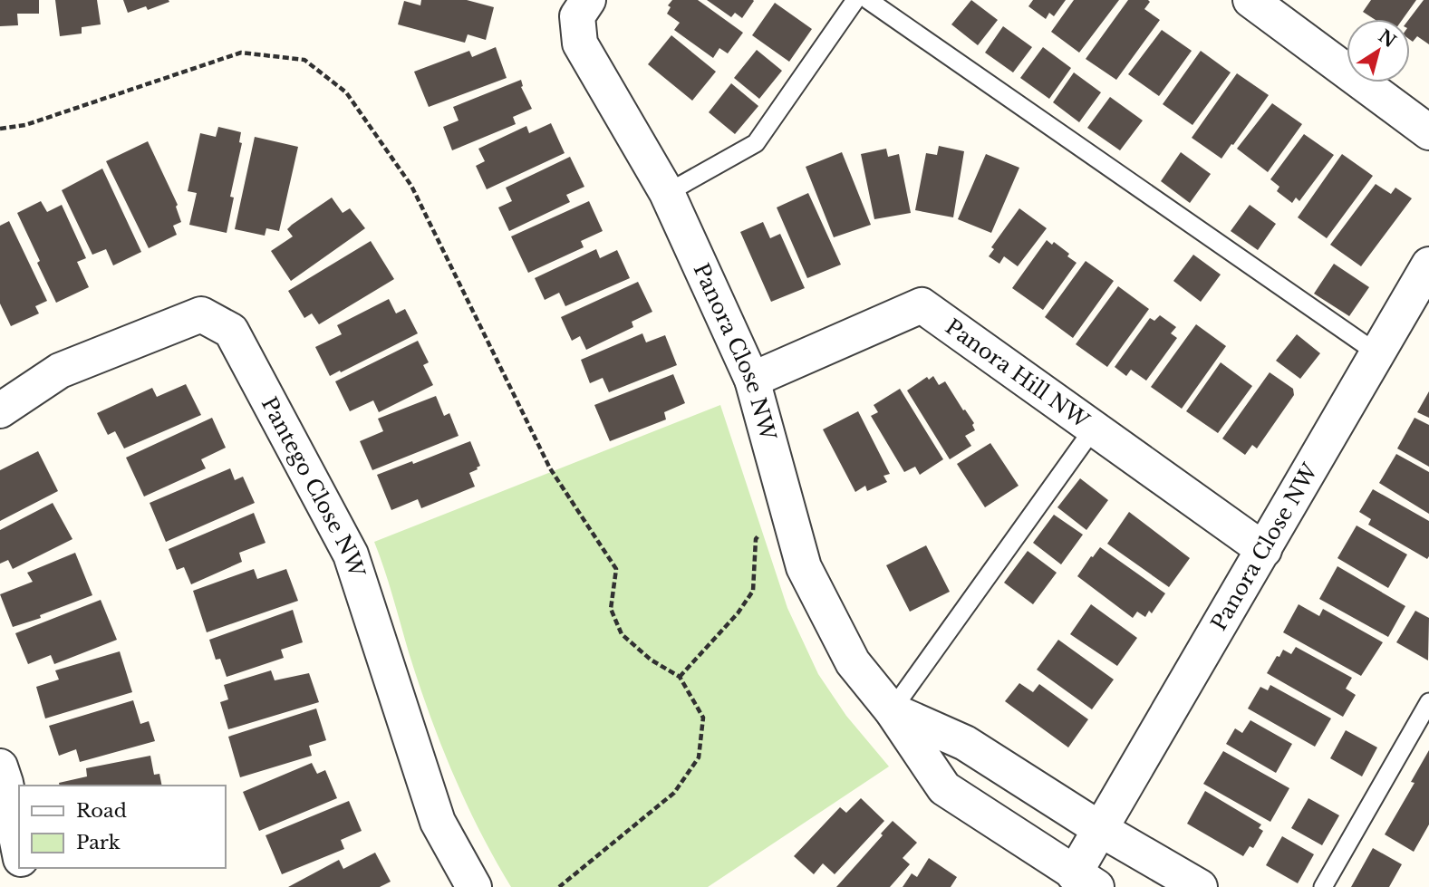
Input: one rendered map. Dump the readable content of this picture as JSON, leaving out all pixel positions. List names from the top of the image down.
{
  "streets": {
    "street": ["Panora Close NW", "Panora Hill NW", "Pantego Close NW"]
  },
  "crossings": [
    ["Panora Close NW", "Panora Hill NW"]
  ],
  "legend": ["Road", "Park"],
  "north": "top right"
}
